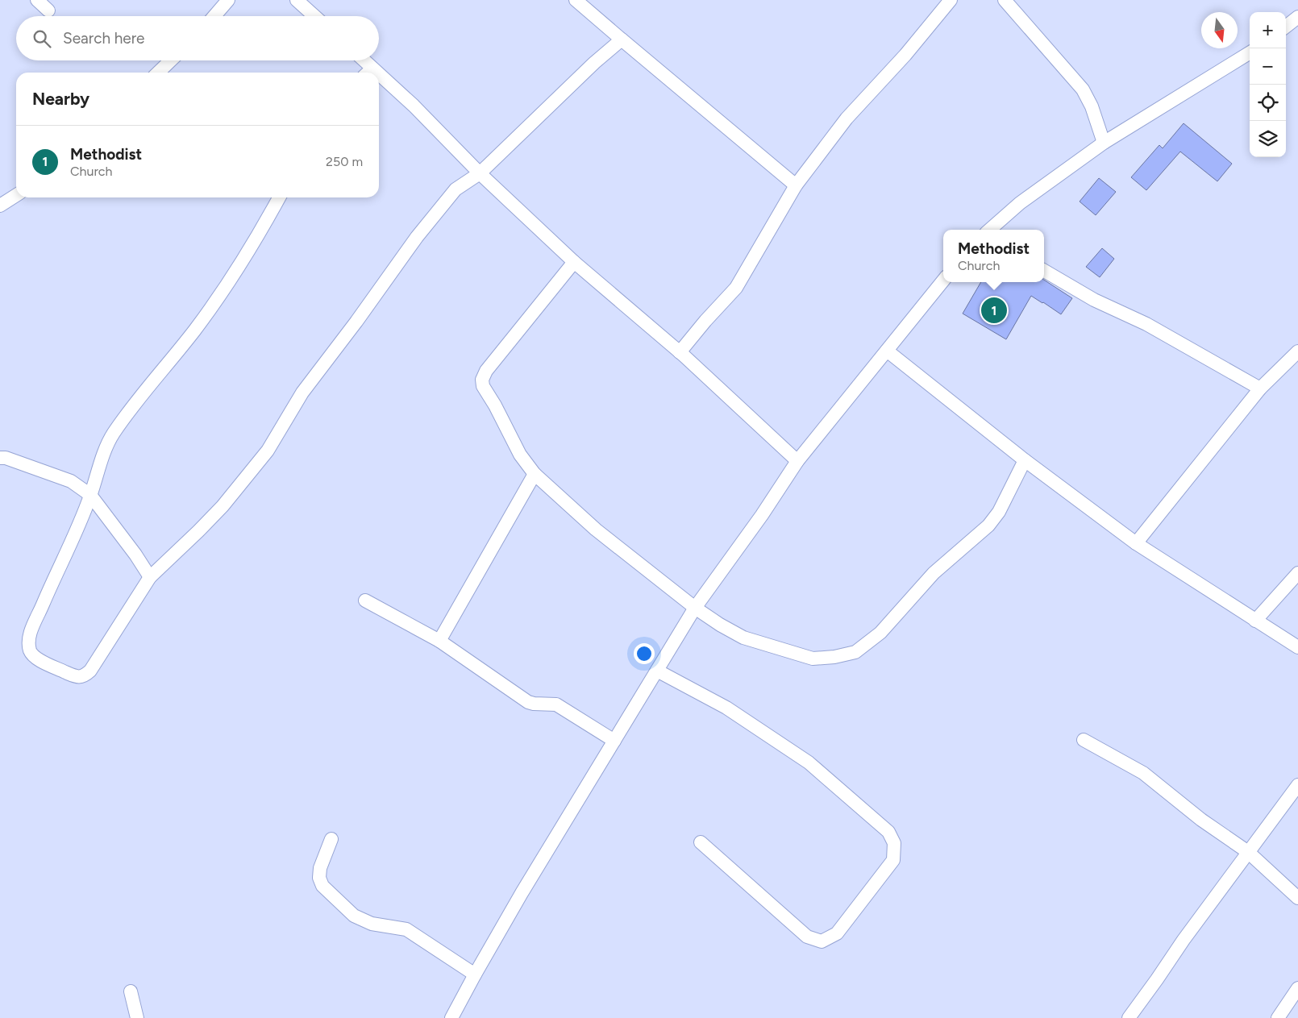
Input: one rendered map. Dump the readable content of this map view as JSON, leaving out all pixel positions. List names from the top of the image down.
{
  "north": "bottom",
  "page": {
    "map_buttons": ["+", "−"],
    "search": "Search here",
    "heading": "Nearby",
    "list": [
      {
        "mark": "1",
        "name": "Methodist",
        "note": "Church",
        "value": "250 m"
      }
    ],
    "popup": ["Methodist", "Church"],
    "pins": "1"
  }
}
